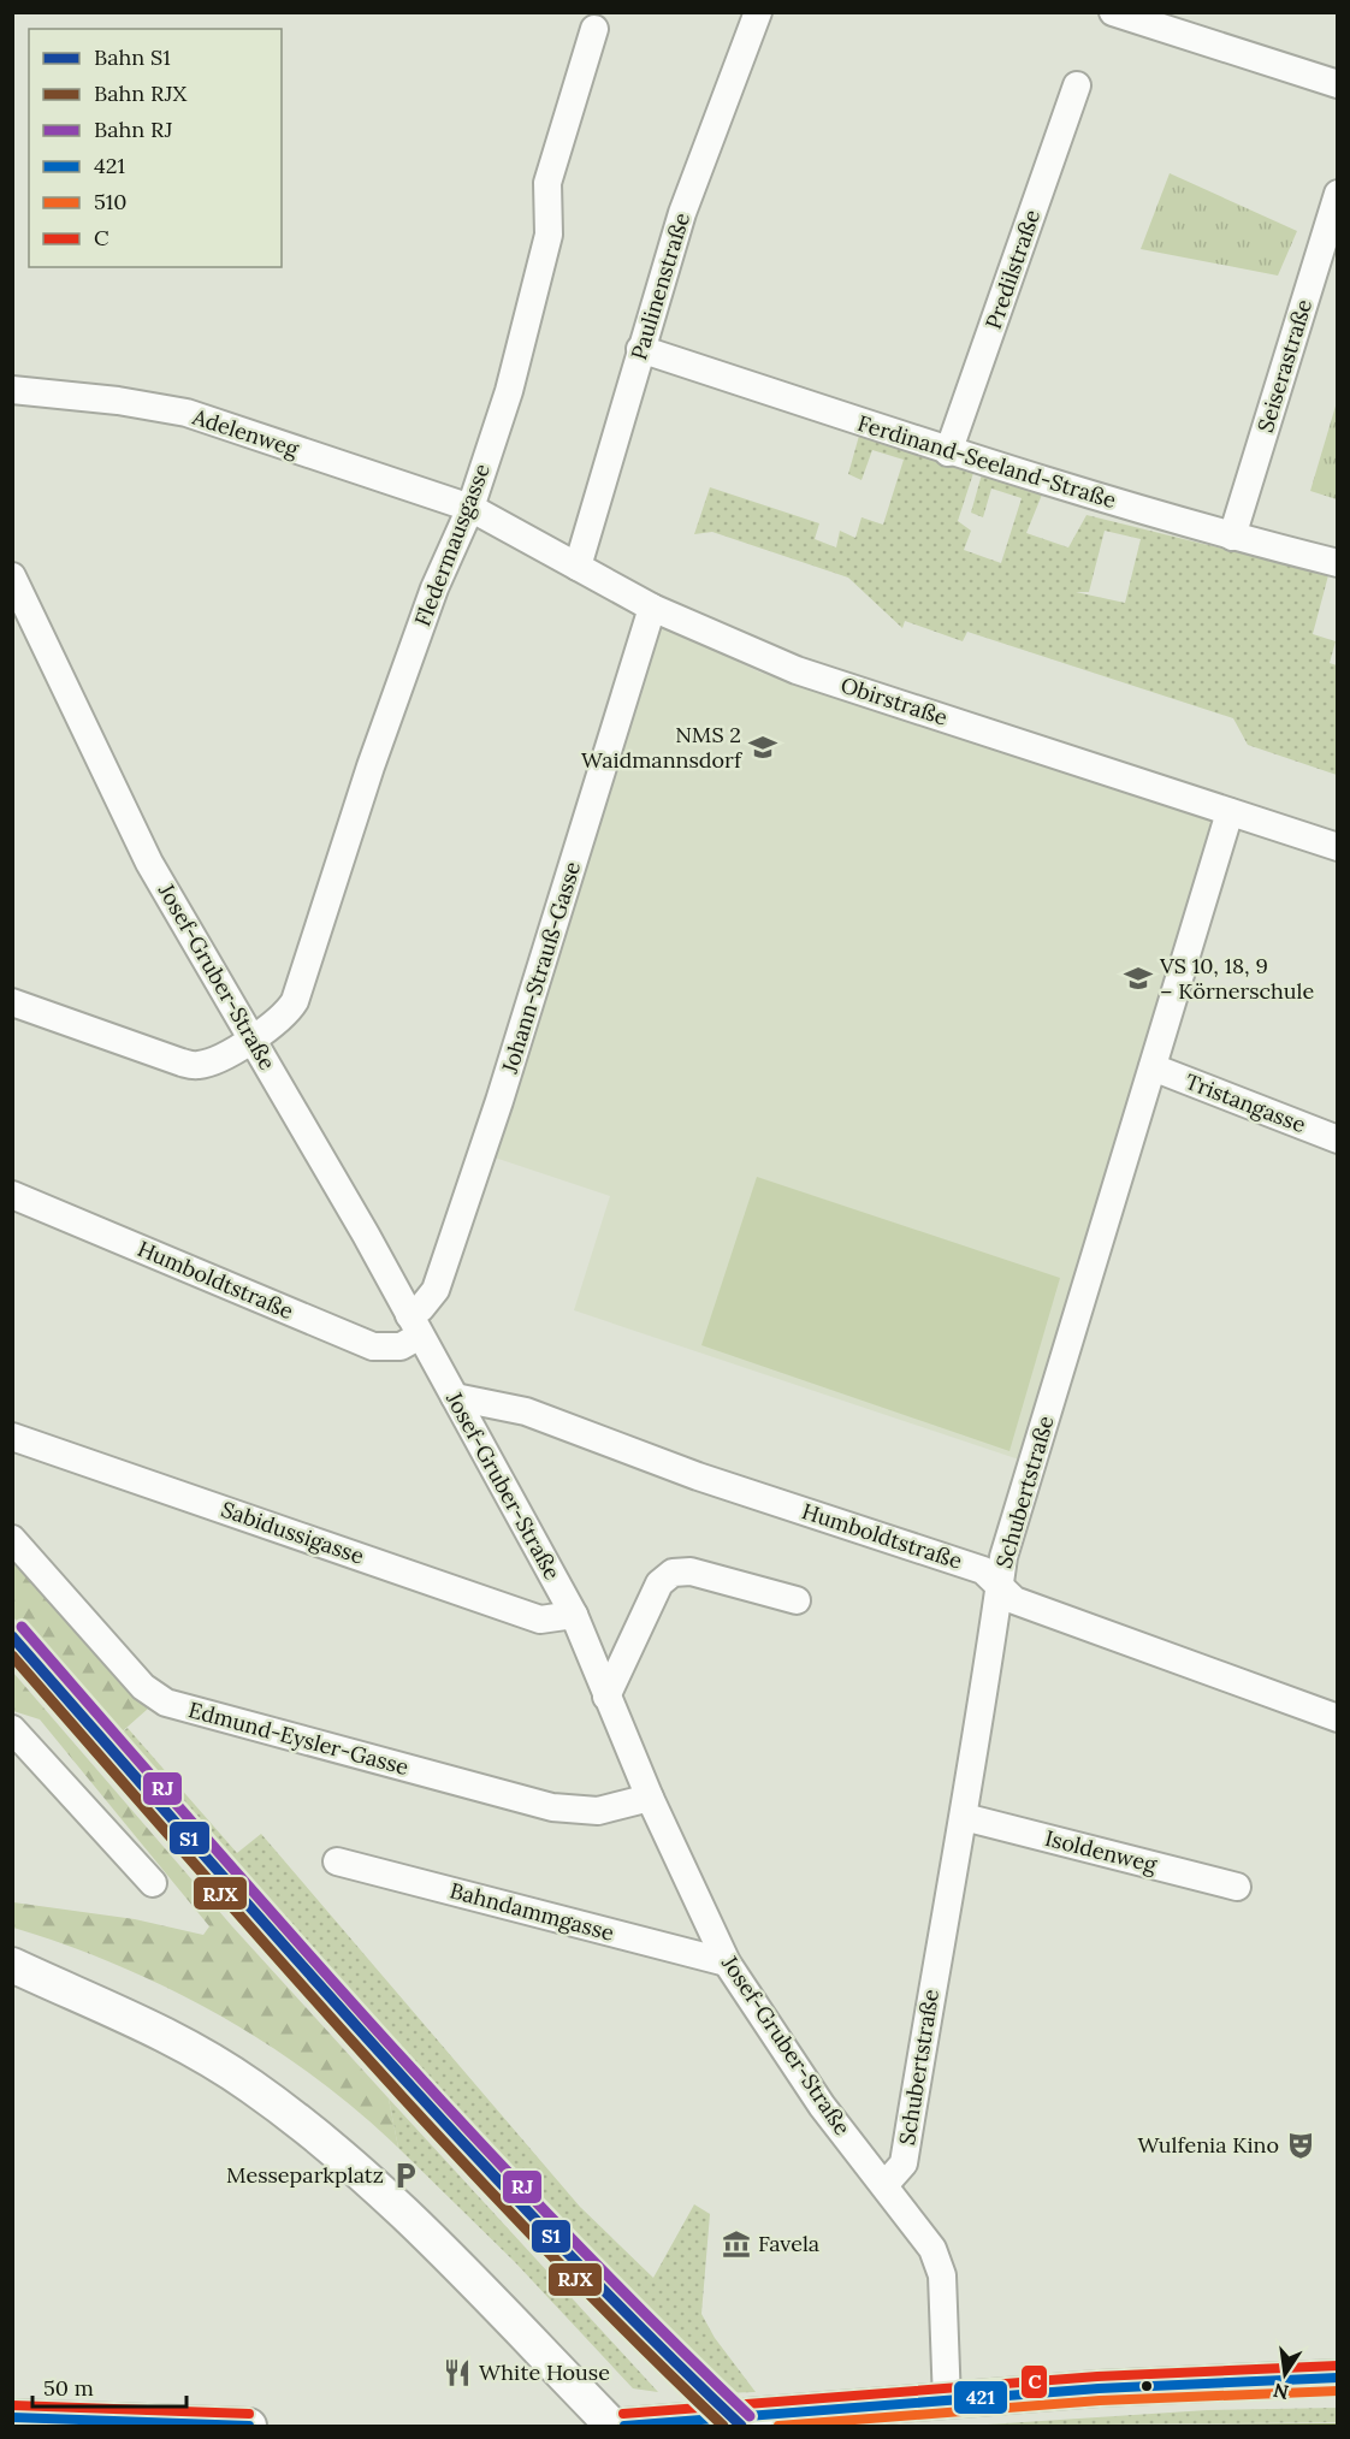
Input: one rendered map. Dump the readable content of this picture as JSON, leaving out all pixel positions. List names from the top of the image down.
{
  "streets": {
    "street": [
      "Predilstraße",
      "Paulinenstraße",
      "Seiserastraße",
      "Adelenweg",
      "Ferdinand-Seeland-Straße",
      "Fledermausgasse",
      "Obirstraße",
      "Johann-Strauß-Gasse",
      "Josef-Gruber-Straße",
      "Tristangasse",
      "Humboldtstraße",
      "Schubertstraße",
      "Sabidussigasse",
      "Edmund-Eysler-Gasse",
      "Isoldenweg",
      "Bahndammgasse"
    ]
  },
  "crossings": [
    ["Predilstraße", "Ferdinand-Seeland-Straße"],
    ["Paulinenstraße", "Ferdinand-Seeland-Straße"],
    ["Paulinenstraße", "Obirstraße"],
    ["Seiserastraße", "Ferdinand-Seeland-Straße"],
    ["Adelenweg", "Fledermausgasse"],
    ["Adelenweg", "Obirstraße"],
    ["Fledermausgasse", "Obirstraße"],
    ["Fledermausgasse", "Josef-Gruber-Straße"],
    ["Obirstraße", "Johann-Strauß-Gasse"],
    ["Obirstraße", "Schubertstraße"],
    ["Johann-Strauß-Gasse", "Josef-Gruber-Straße"],
    ["Johann-Strauß-Gasse", "Humboldtstraße"],
    ["Josef-Gruber-Straße", "Humboldtstraße"],
    ["Josef-Gruber-Straße", "Schubertstraße"],
    ["Josef-Gruber-Straße", "Sabidussigasse"],
    ["Josef-Gruber-Straße", "Edmund-Eysler-Gasse"],
    ["Josef-Gruber-Straße", "Bahndammgasse"],
    ["Tristangasse", "Schubertstraße"],
    ["Humboldtstraße", "Schubertstraße"],
    ["Schubertstraße", "Isoldenweg"]
  ],
  "places": {
    "school or university": ["NMS 2 Waidmannsdorf", "VS 10, 18, 9 – Körnerschule"],
    "theatre": ["Wulfenia Kino"],
    "parking": ["Messeparkplatz"],
    "museum": ["Favela"],
    "restaurant": ["White House"]
  },
  "lines": [
    "rail line RJ",
    "rail line S1",
    "rail line RJX",
    "transit line C",
    "transit line 421",
    "transit line 510"
  ],
  "legend": [
    "Bahn S1",
    "Bahn RJX",
    "Bahn RJ",
    "421",
    "510",
    "C"
  ],
  "scale_bar": "50 m",
  "north": "bottom"
}
